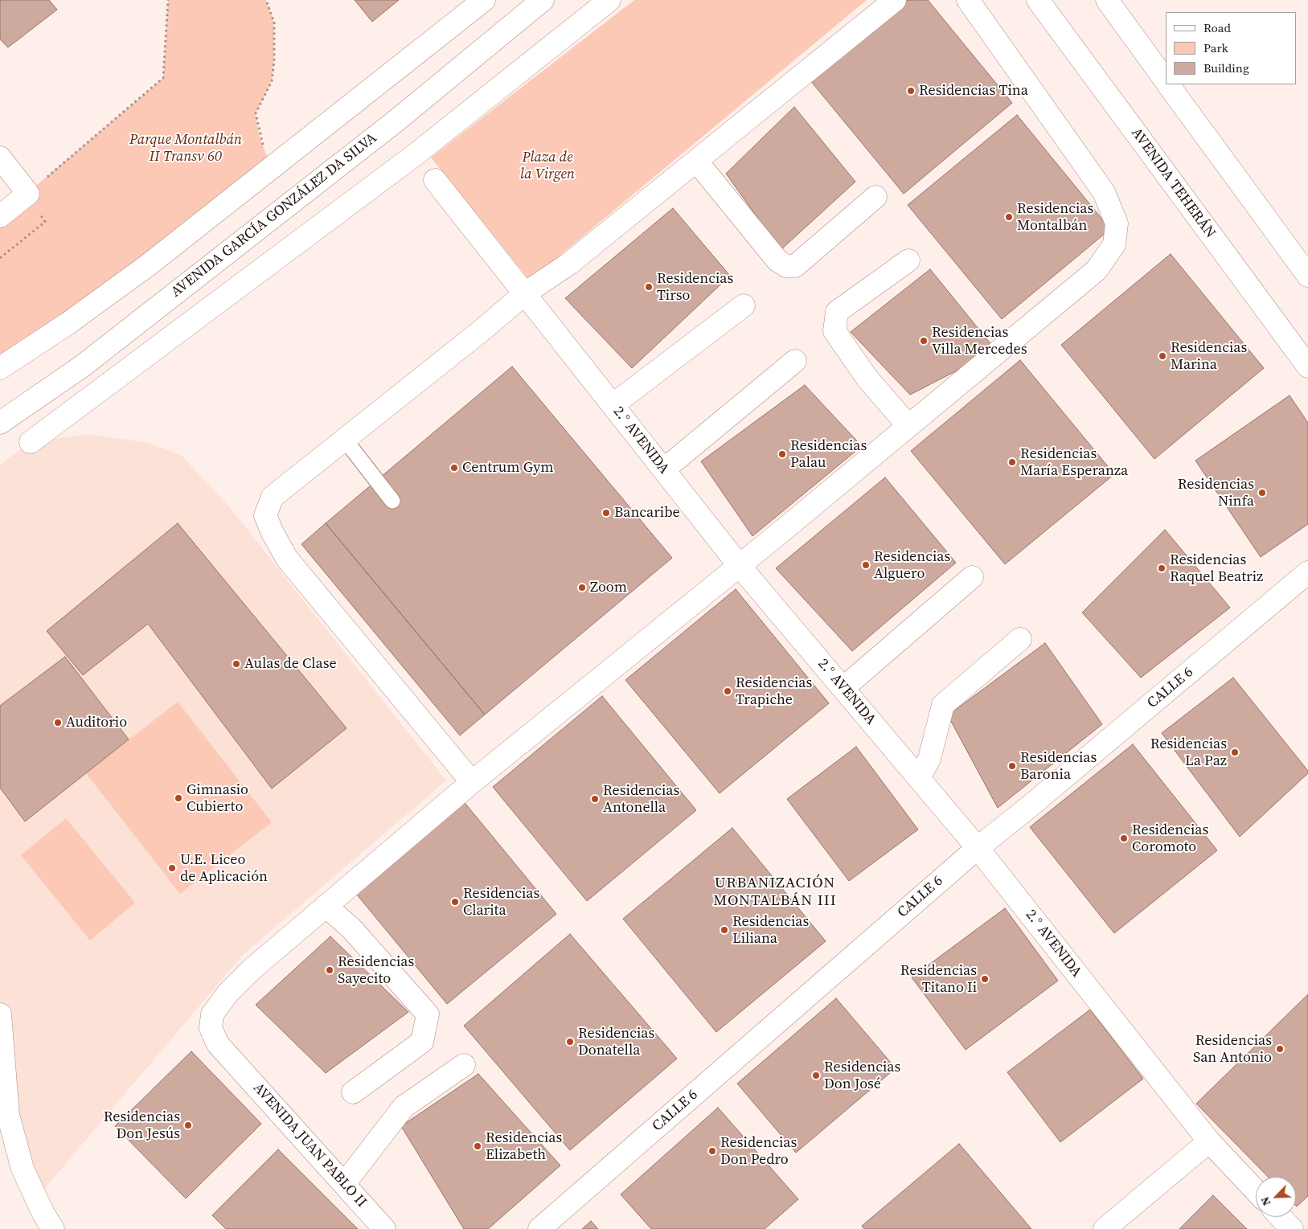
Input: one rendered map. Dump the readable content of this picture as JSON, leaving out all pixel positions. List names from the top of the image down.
{
  "streets": {
    "main road": [
      "AVENIDA TEHERÁN",
      "AVENIDA GARCÍA GONZÁLEZ DA SILVA",
      "2.° AVENIDA",
      "CALLE 6",
      "AVENIDA JUAN PABLO II"
    ]
  },
  "crossings": [
    ["2.° AVENIDA", "CALLE 6"],
    ["2.° AVENIDA", "AVENIDA JUAN PABLO II"]
  ],
  "districts": ["URBANIZACIÓN MONTALBÁN III"],
  "parks": ["Parque Montalbán II Transv 60", "Plaza de la Virgen"],
  "places": [
    "Residencias Tina",
    "Residencias Montalbán",
    "Residencias Tirso",
    "Residencias Villa Mercedes",
    "Residencias Marina",
    "Residencias Palau",
    "Residencias María Esperanza",
    "Centrum Gym",
    "Residencias Ninfa",
    "Bancaribe",
    "Residencias Alguero",
    "Residencias Raquel Beatriz",
    "Zoom",
    "Aulas de Clase",
    "Residencias Trapiche",
    "Auditorio",
    "Residencias La Paz",
    "Residencias Baronia",
    "Gimnasio Cubierto",
    "Residencias Antonella",
    "Residencias Coromoto",
    "U.E. Liceo de Aplicación",
    "Residencias Clarita",
    "Residencias Liliana",
    "Residencias Sayecito",
    "Residencias Titano Ii",
    "Residencias Donatella",
    "Residencias San Antonio",
    "Residencias Don José",
    "Residencias Don Jesús",
    "Residencias Elizabeth",
    "Residencias Don Pedro"
  ],
  "legend": ["Road", "Park", "Building"],
  "north": "bottom left"
}
